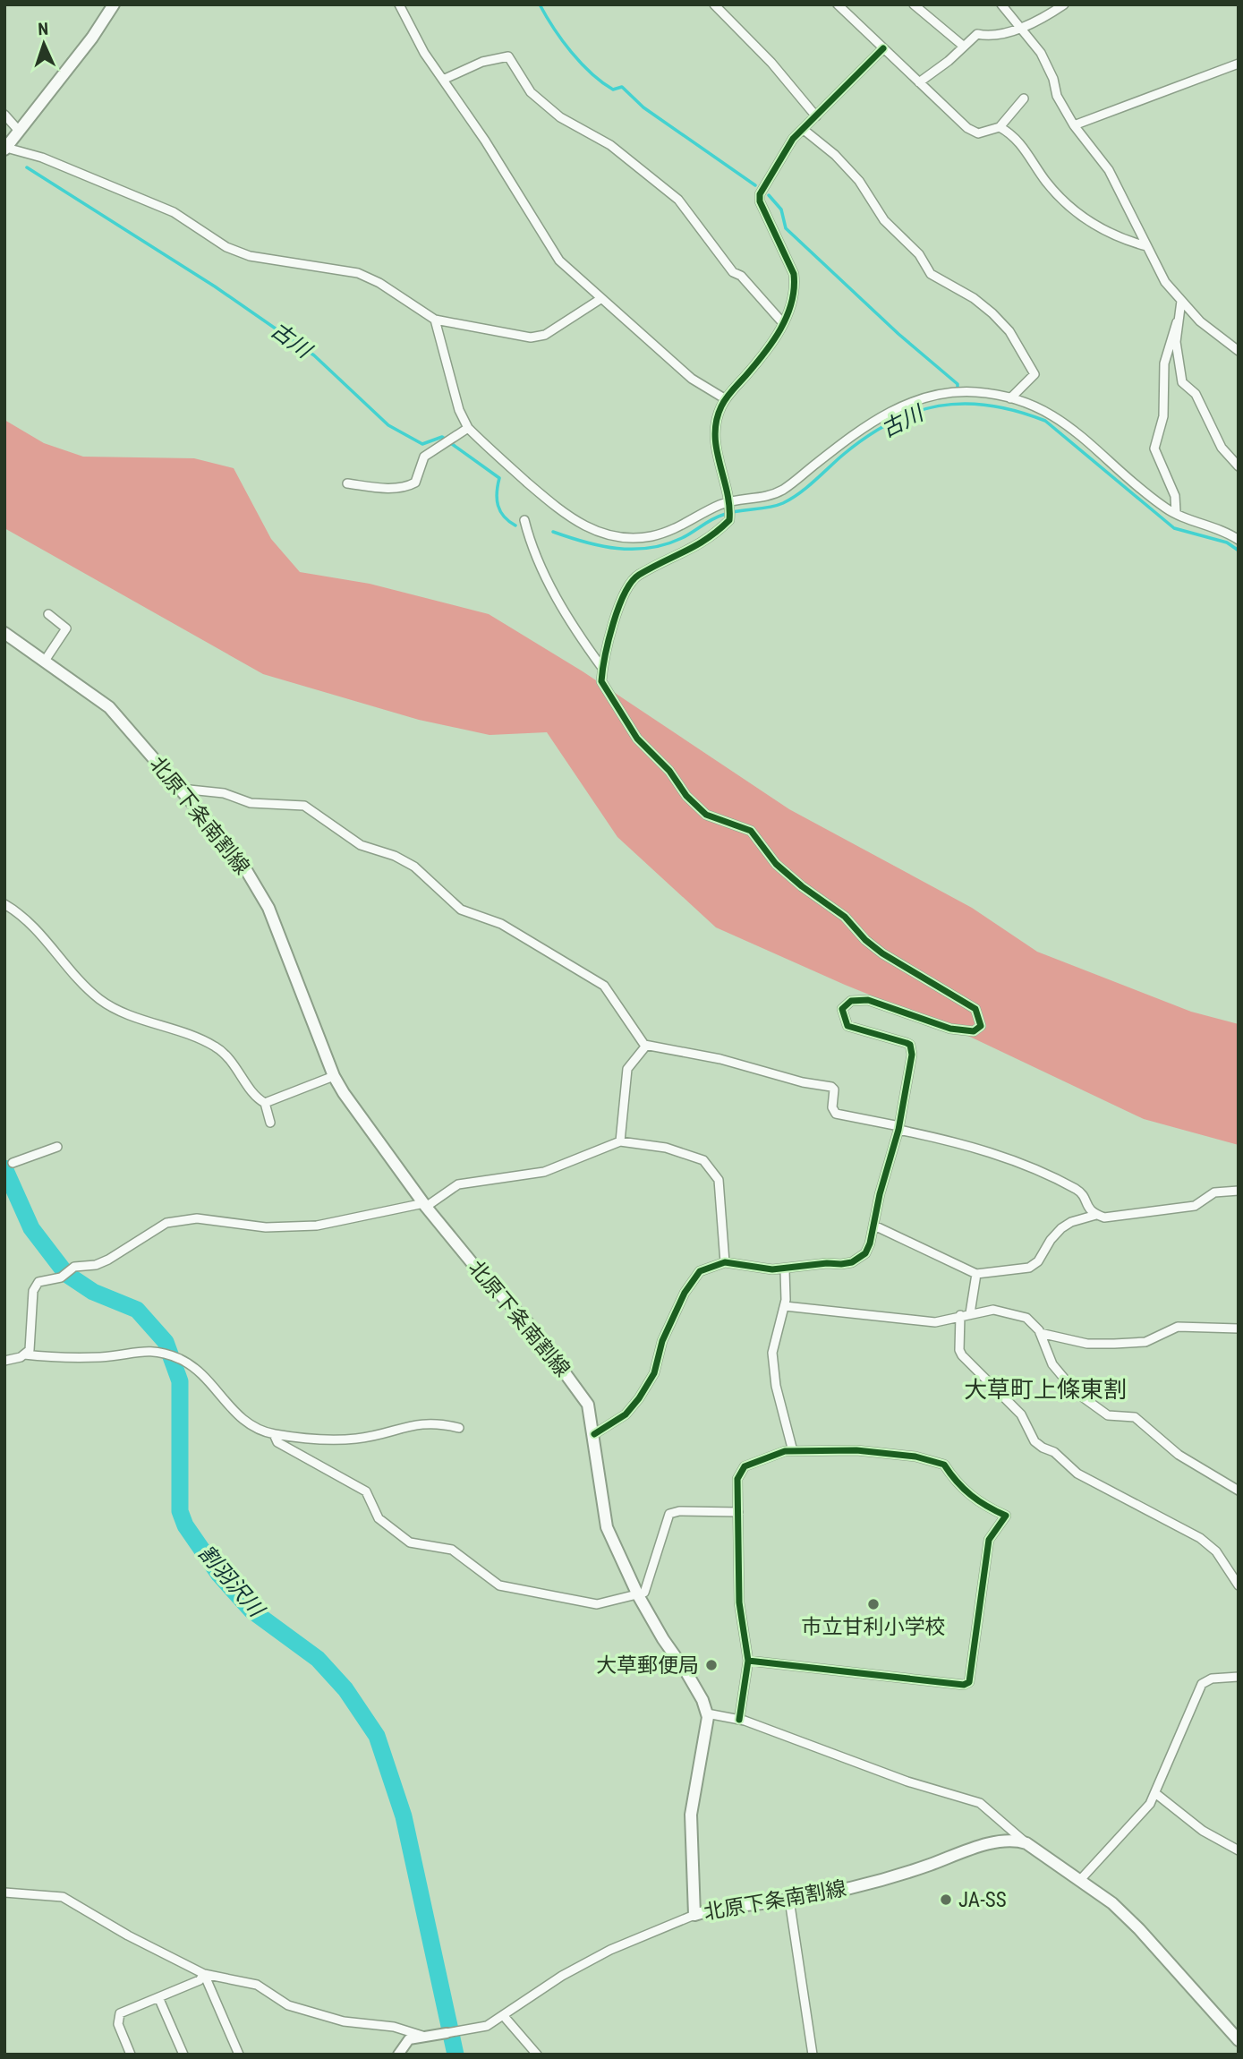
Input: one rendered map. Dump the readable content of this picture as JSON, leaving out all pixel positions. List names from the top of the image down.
{
  "streets": {
    "main road": ["北原下条南割線"]
  },
  "districts": ["大草町上條東割"],
  "water": ["古川", "割羽沢川"],
  "places": ["市立甘利小学校", "大草郵便局", "JA-SS"],
  "north": "top"
}
